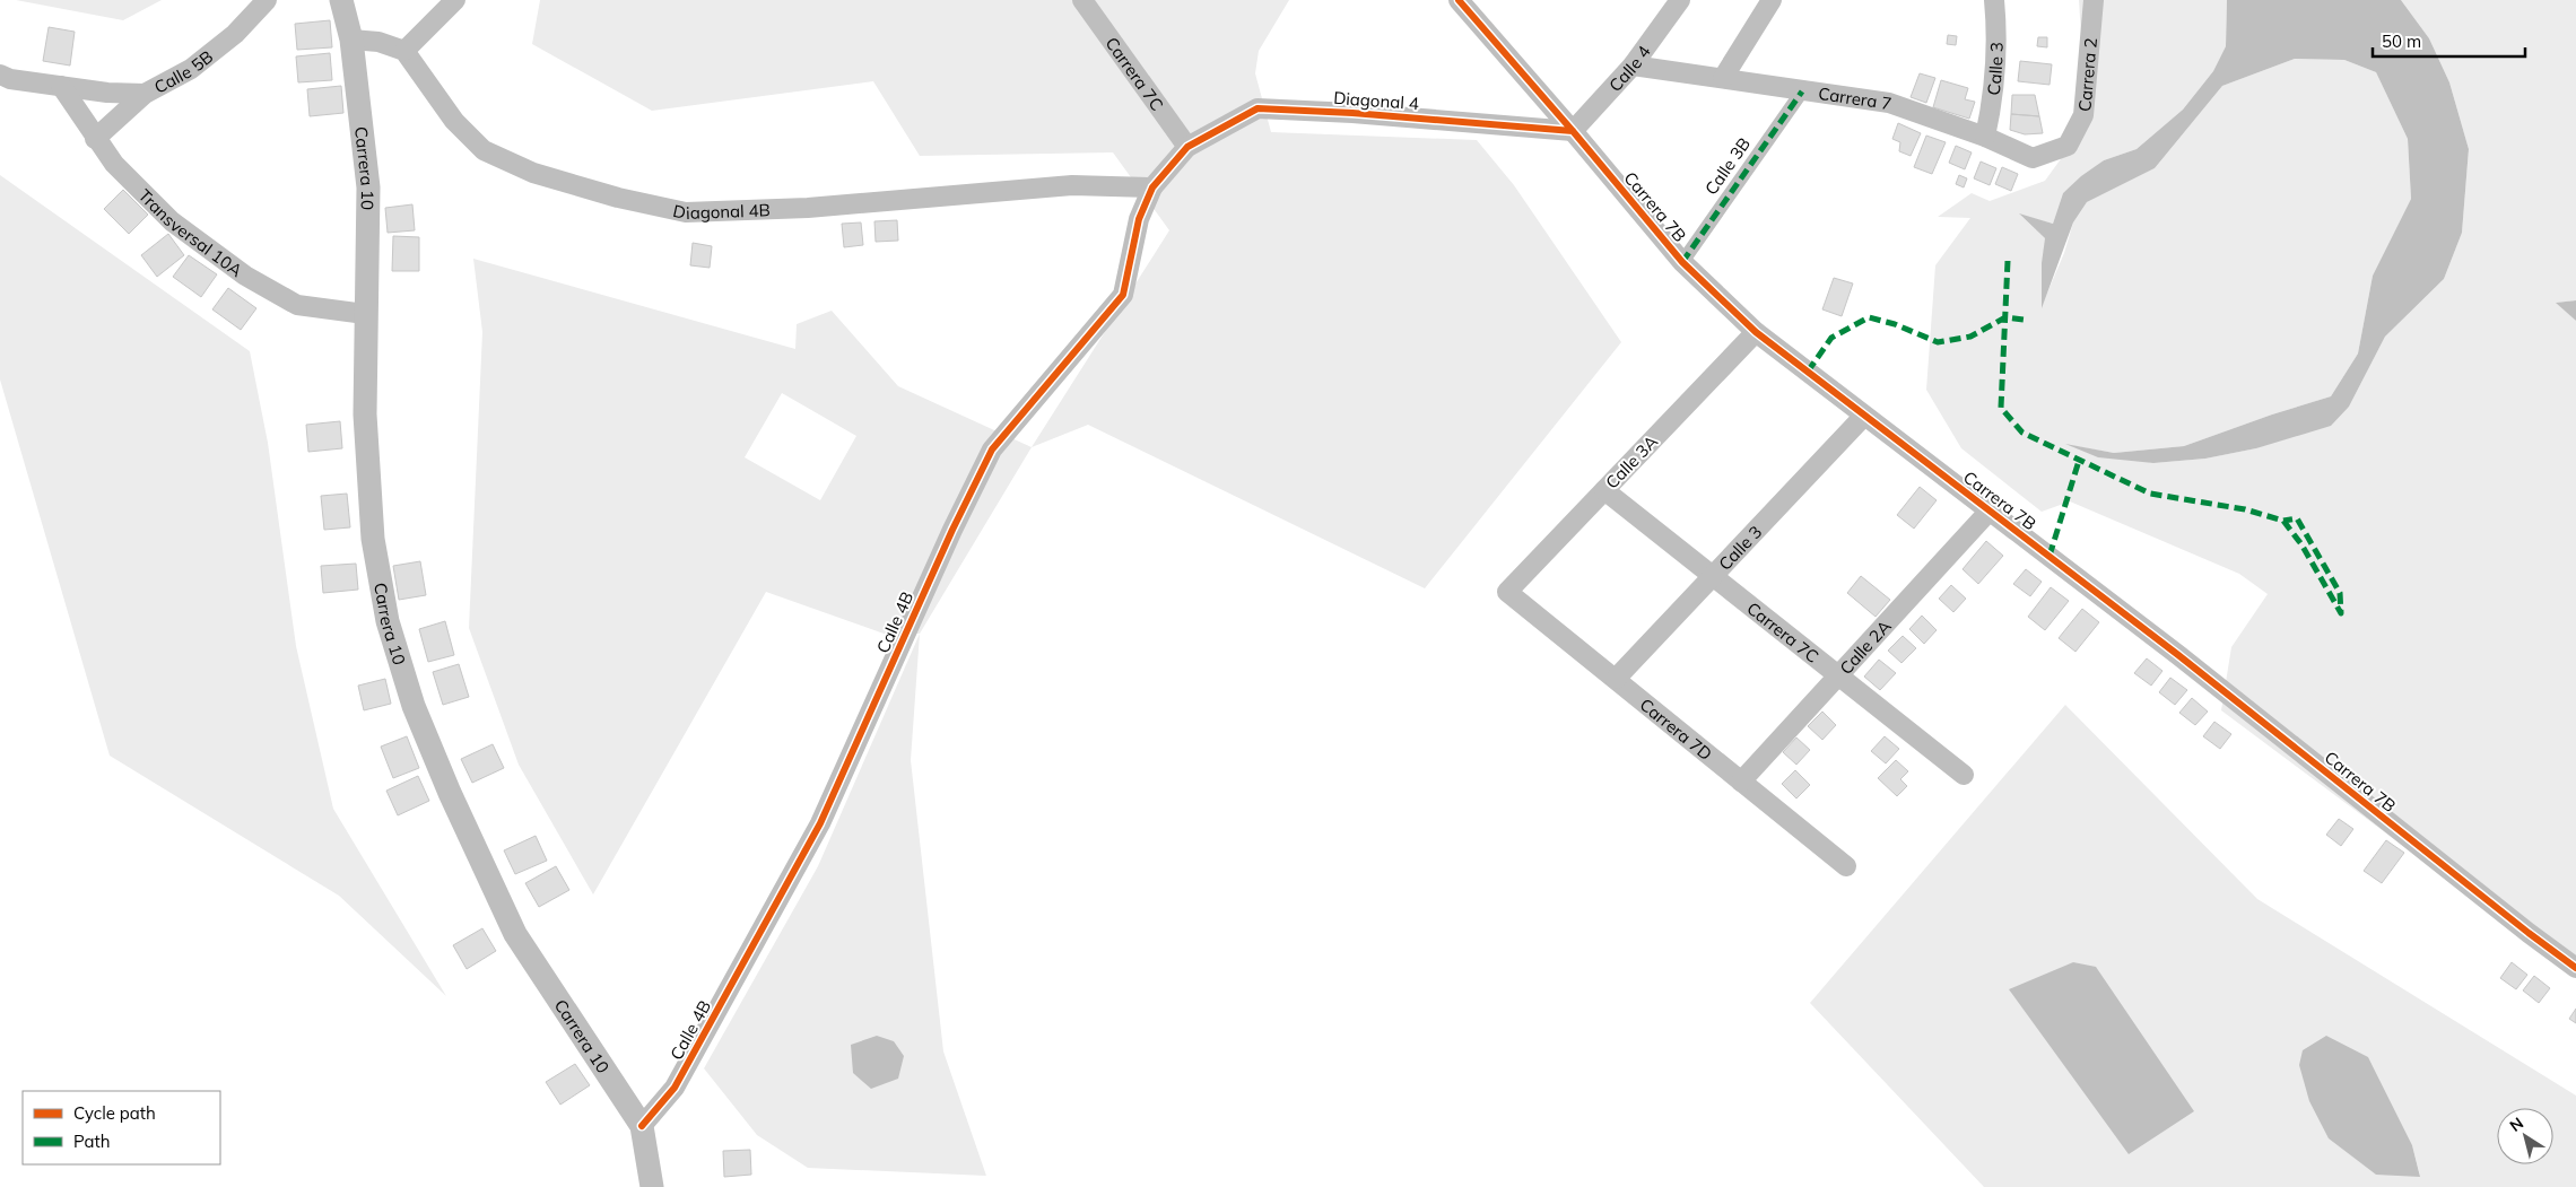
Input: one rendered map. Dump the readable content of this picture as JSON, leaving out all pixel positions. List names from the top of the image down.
{
  "streets": {
    "street": [
      "Calle 4",
      "Calle 3",
      "Calle 5B",
      "Carrera 7C",
      "Carrera 2",
      "Carrera 7",
      "Diagonal 4",
      "Calle 3B",
      "Carrera 10",
      "Carrera 7B",
      "Diagonal 4B",
      "Transversal 10A",
      "Calle 3A",
      "Calle 4B",
      "Calle 2A",
      "Carrera 7D"
    ]
  },
  "crossings": [
    ["Calle 4", "Carrera 7"],
    ["Calle 4", "Diagonal 4"],
    ["Calle 4", "Carrera 7B"],
    ["Calle 3", "Carrera 7C"],
    ["Calle 3", "Carrera 7"],
    ["Calle 3", "Carrera 7B"],
    ["Calle 3", "Carrera 7D"],
    ["Calle 5B", "Transversal 10A"],
    ["Carrera 7C", "Diagonal 4"],
    ["Carrera 7C", "Calle 3A"],
    ["Carrera 7C", "Calle 4B"],
    ["Carrera 7C", "Calle 2A"],
    ["Carrera 2", "Carrera 7"],
    ["Carrera 7", "Calle 3B"],
    ["Diagonal 4", "Carrera 7B"],
    ["Diagonal 4", "Calle 4B"],
    ["Calle 3B", "Carrera 7B"],
    ["Carrera 10", "Transversal 10A"],
    ["Carrera 10", "Calle 4B"],
    ["Carrera 7B", "Calle 3A"],
    ["Carrera 7B", "Calle 2A"],
    ["Diagonal 4B", "Calle 4B"],
    ["Calle 3A", "Carrera 7D"],
    ["Calle 2A", "Carrera 7D"]
  ],
  "legend": ["Cycle path", "Path"],
  "scale_bar": "50 m",
  "north": "top left"
}
